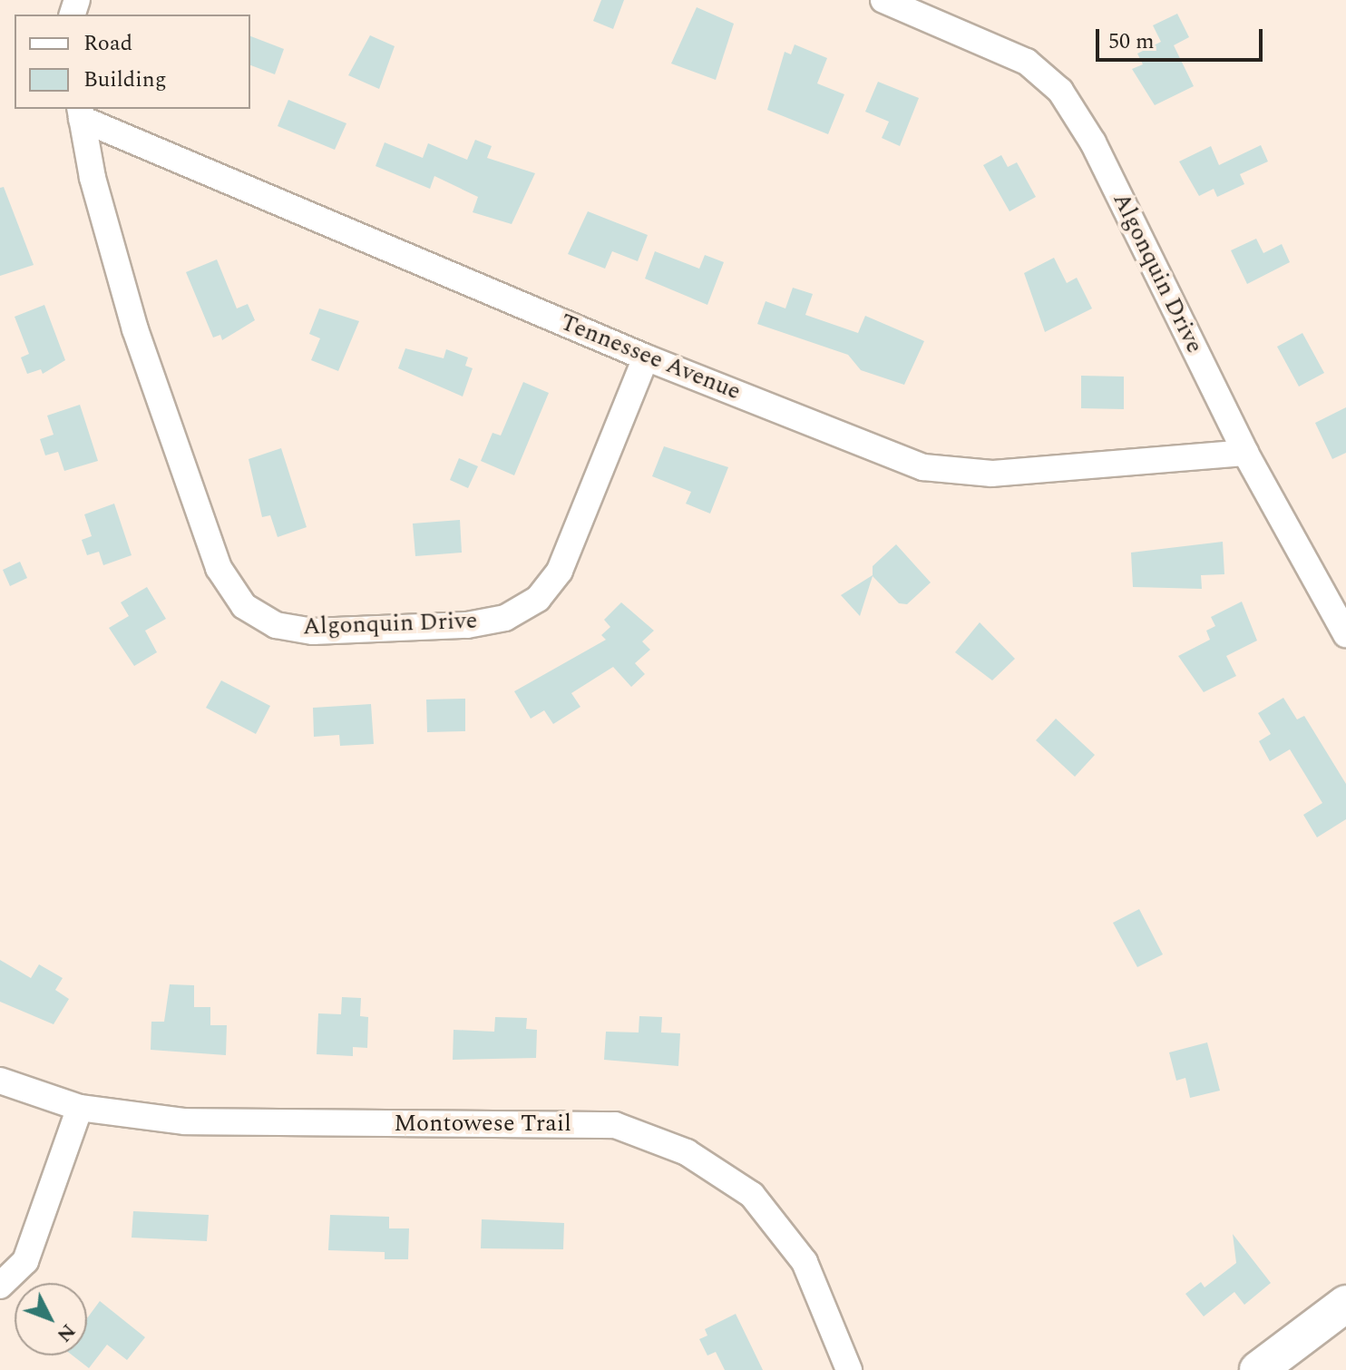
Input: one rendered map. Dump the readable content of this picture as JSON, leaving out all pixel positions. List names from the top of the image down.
{
  "streets": {
    "street": ["Algonquin Drive", "Tennessee Avenue", "Montowese Trail"]
  },
  "crossings": [
    ["Algonquin Drive", "Tennessee Avenue"]
  ],
  "legend": ["Road", "Building"],
  "scale_bar": "50 m",
  "north": "bottom right"
}
